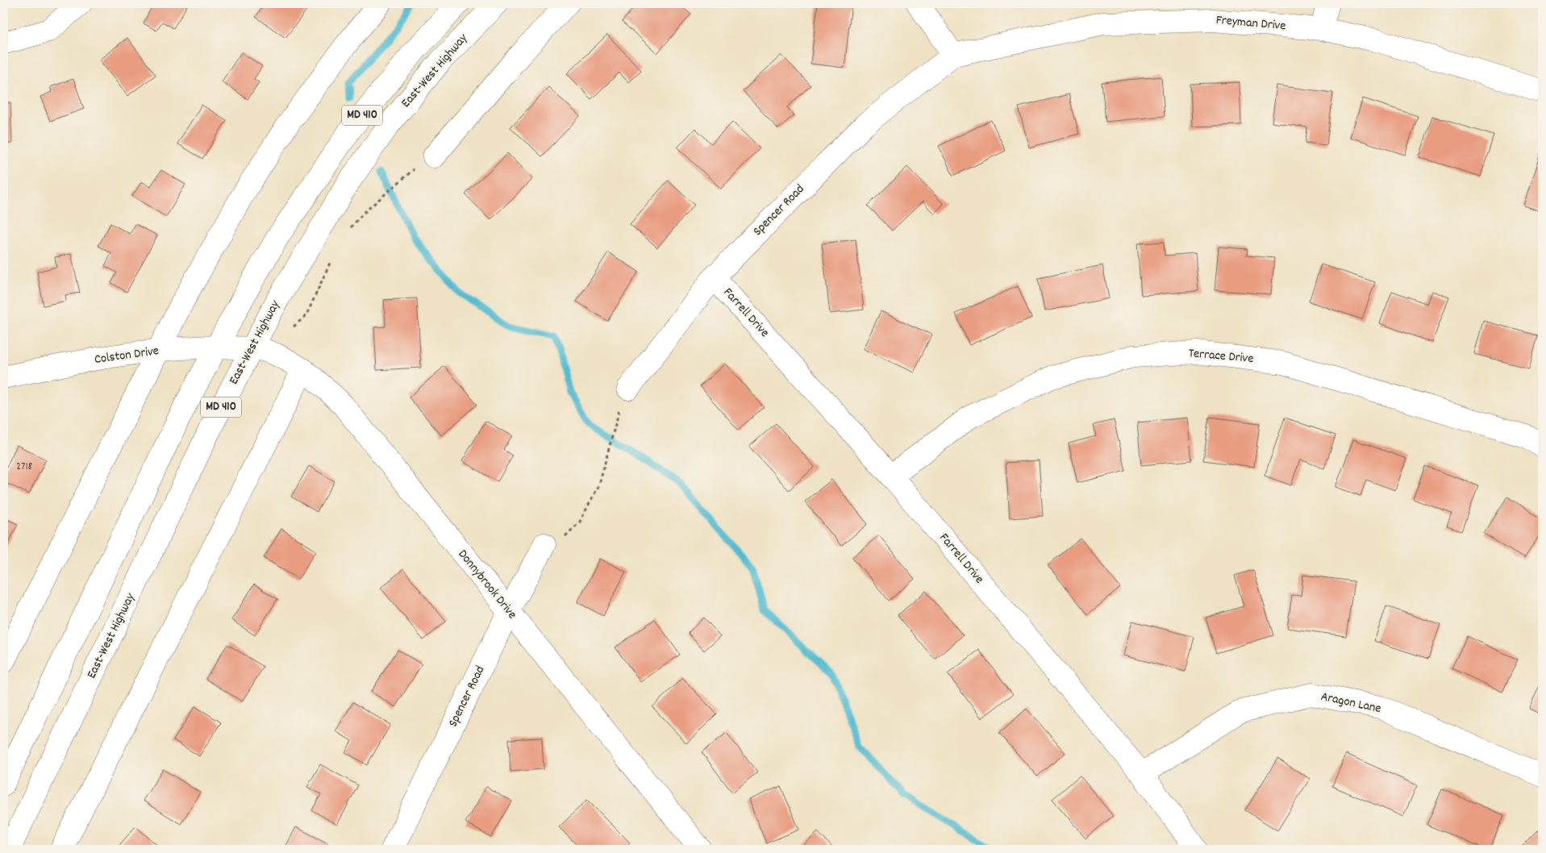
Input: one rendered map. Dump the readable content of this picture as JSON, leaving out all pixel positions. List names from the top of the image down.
{
  "streets": {
    "street": [
      "Freyman Drive",
      "East-West Highway",
      "MD 410",
      "Spencer Road",
      "Farrell Drive",
      "Colston Drive",
      "Terrace Drive",
      "Donnybrook Drive",
      "Aragon Lane"
    ]
  },
  "crossings": [
    ["Freyman Drive", "Spencer Road"],
    ["East-West Highway", "Colston Drive"],
    ["East-West Highway", "Donnybrook Drive"],
    ["Spencer Road", "Farrell Drive"],
    ["Spencer Road", "Donnybrook Drive"],
    ["Farrell Drive", "Terrace Drive"],
    ["Farrell Drive", "Aragon Lane"],
    ["Colston Drive", "Donnybrook Drive"]
  ],
  "house_numbers": ["2718"]
}
